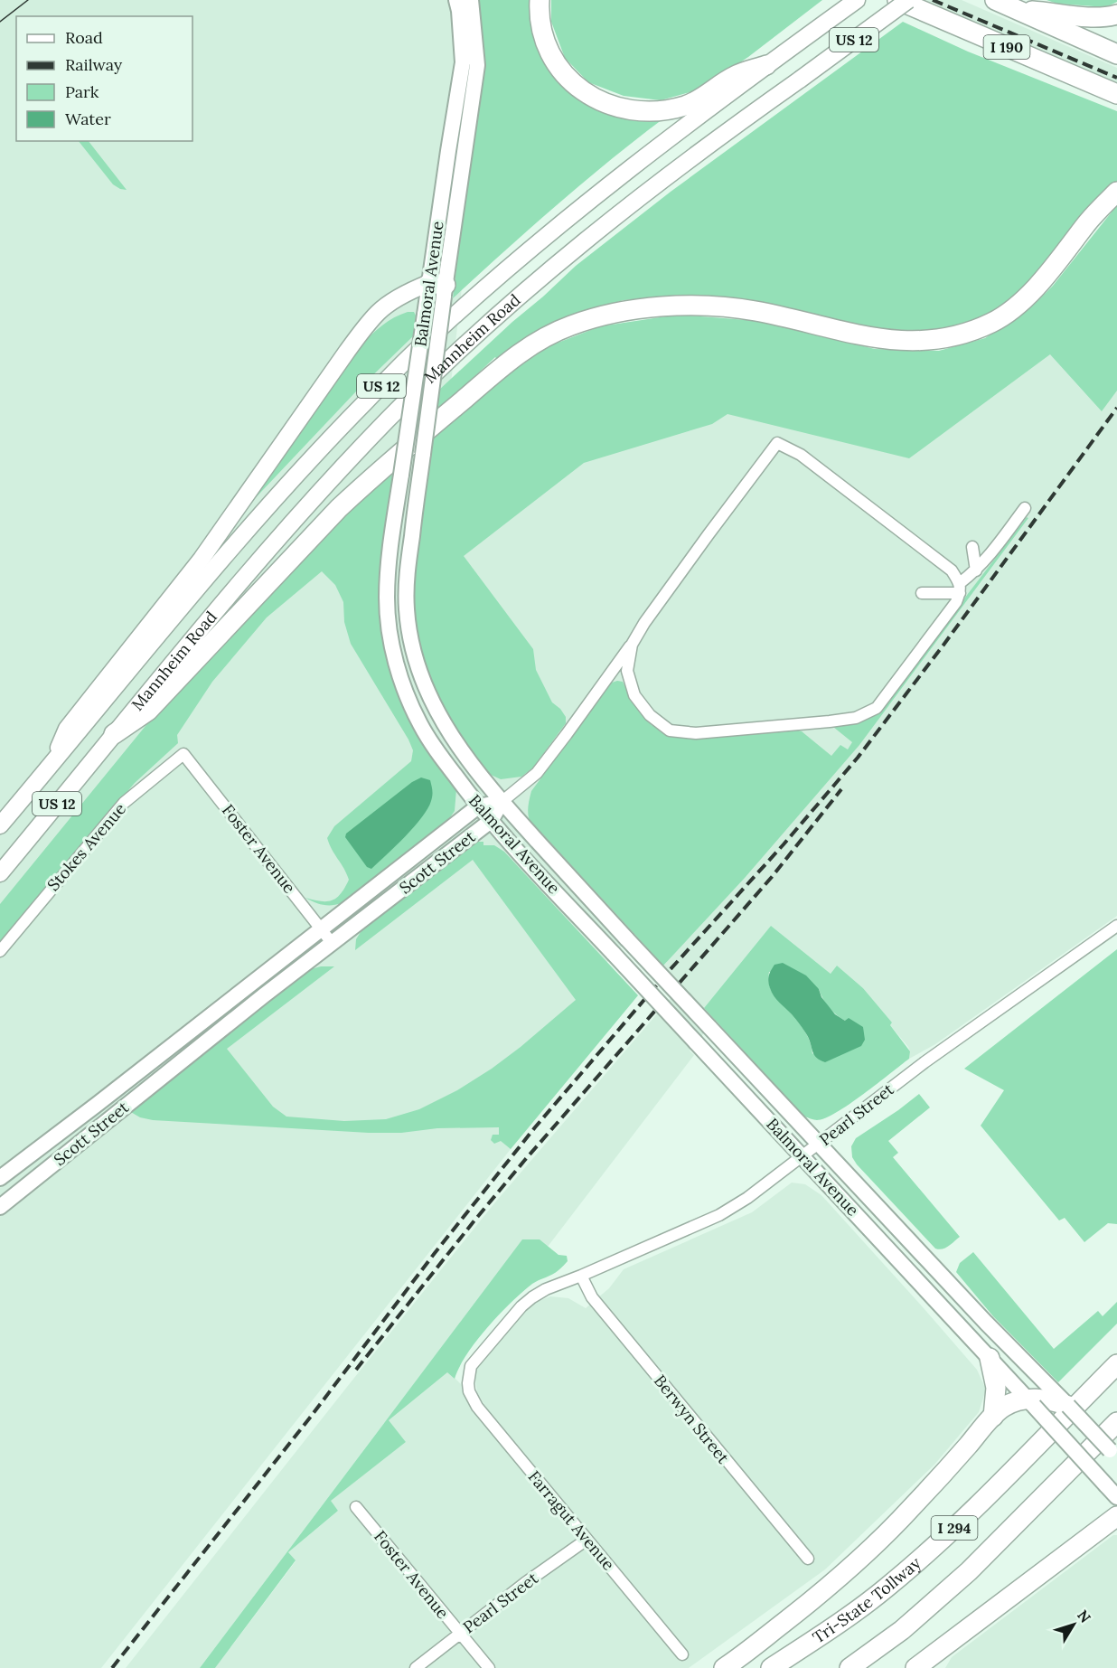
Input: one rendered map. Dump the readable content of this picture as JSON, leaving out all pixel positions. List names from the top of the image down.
{
  "streets": {
    "highway": ["I 190", "I 294", "Tri-State Tollway"],
    "main road": ["US 12", "Mannheim Road"],
    "street": [
      "Balmoral Avenue",
      "Stokes Avenue",
      "Foster Avenue",
      "Scott Street",
      "Pearl Street",
      "Berwyn Street",
      "Farragut Avenue"
    ]
  },
  "crossings": [
    ["Balmoral Avenue", "Scott Street"],
    ["Balmoral Avenue", "Pearl Street"],
    ["Stokes Avenue", "Foster Avenue"],
    ["Foster Avenue", "Scott Street"],
    ["Foster Avenue", "Pearl Street"],
    ["Pearl Street", "Berwyn Street"],
    ["Pearl Street", "Farragut Avenue"]
  ],
  "legend": [
    "Road",
    "Railway",
    "Park",
    "Water"
  ],
  "north": "top right"
}
